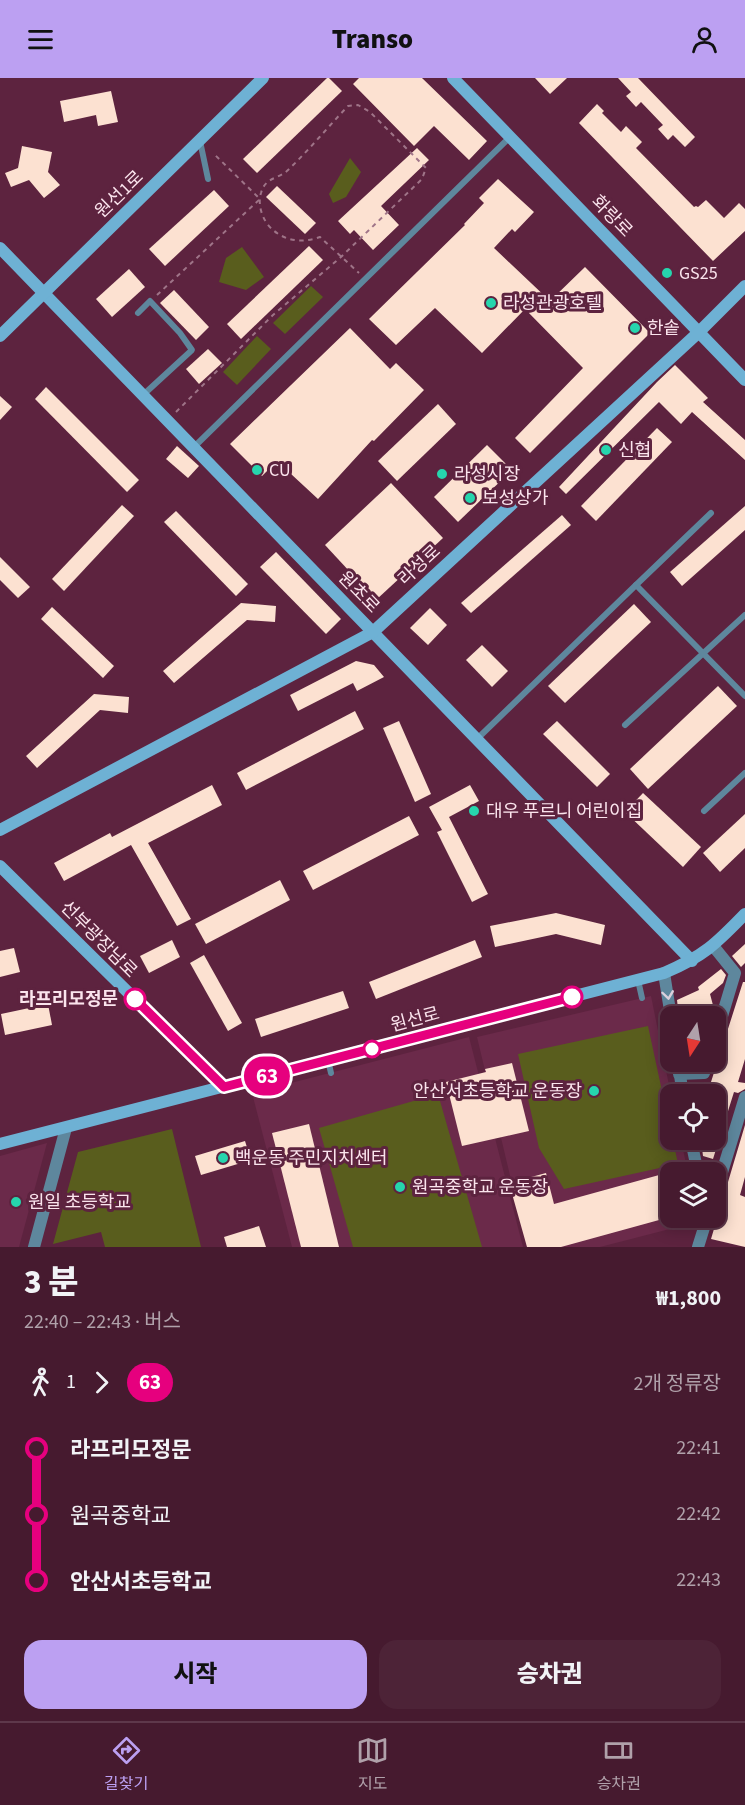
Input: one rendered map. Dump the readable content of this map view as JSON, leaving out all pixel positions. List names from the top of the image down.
{
  "streets": {
    "street": [
      "원선1로",
      "화랑로",
      "라성로",
      "원초로",
      "선부광장남로",
      "원선로"
    ]
  },
  "crossings": [
    ["원선1로", "원초로"],
    ["화랑로", "라성로"],
    ["라성로", "원초로"],
    ["원초로", "원선로"],
    ["선부광장남로", "원선로"]
  ],
  "places": [
    "GS25",
    "라성관광호텔",
    "한솥",
    "신협",
    "CU",
    "라성시장",
    "보성상가",
    "대우 푸르니 어린이집",
    "라프리모정문",
    "안산서초등학교 운동장",
    "백운동 주민지치센터",
    "원곡중학교 운동장",
    "원일 초등학교"
  ],
  "lines": ["bus line 63"],
  "north": "bottom",
  "page": {
    "header": "Transo",
    "on_map": "63",
    "heading": ["3 분", "22:40 – 22:43 · 버스", "₩1,800"],
    "legs": ["1", "63", "2개 정류장"],
    "list": [
      {
        "name": "라프리모정문",
        "value": "22:41"
      },
      {
        "name": "원곡중학교",
        "value": "22:42"
      },
      {
        "name": "안산서초등학교",
        "value": "22:43"
      }
    ],
    "buttons": ["시작", "승차권"],
    "tabs": ["길찾기", "지도", "승차권"]
  }
}
